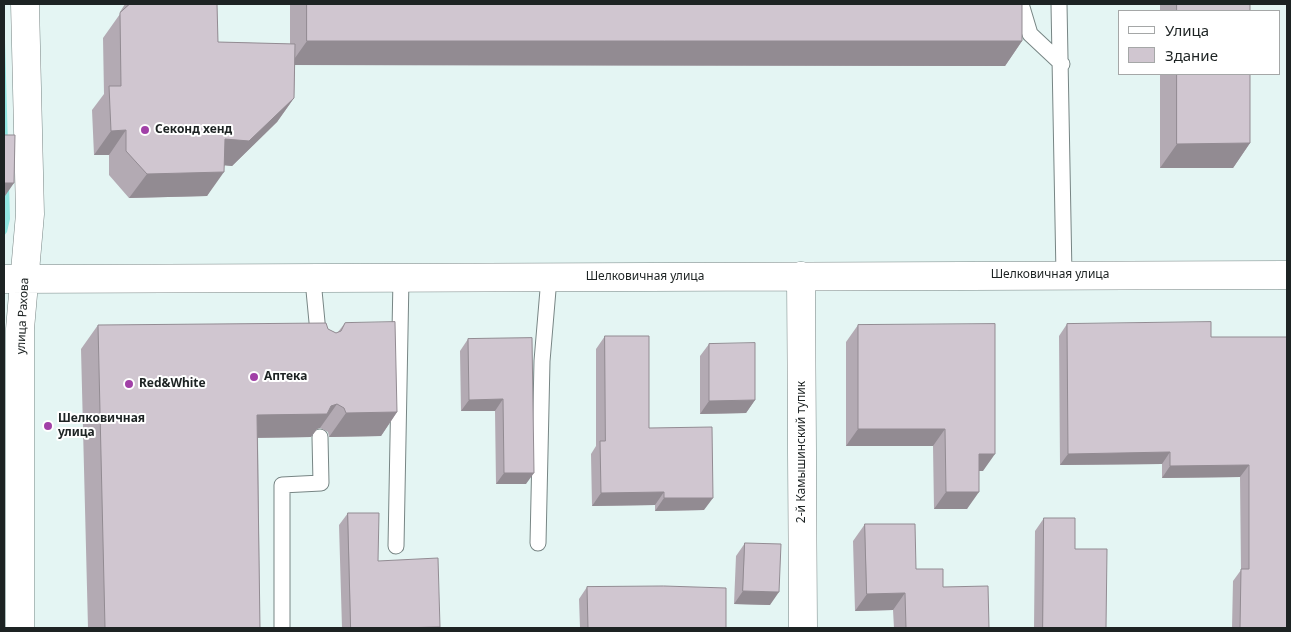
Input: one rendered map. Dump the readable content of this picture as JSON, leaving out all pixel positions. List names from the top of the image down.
{
  "streets": {
    "street": ["Шелковичная улица", "улица Рахова", "2-й Камышинский тупик"]
  },
  "crossings": [
    ["Шелковичная улица", "улица Рахова"],
    ["Шелковичная улица", "2-й Камышинский тупик"]
  ],
  "places": [
    "Секонд хенд",
    "Аптека",
    "Red&White",
    "Шелковичная улица"
  ],
  "legend": ["Улица", "Здание"]
}
